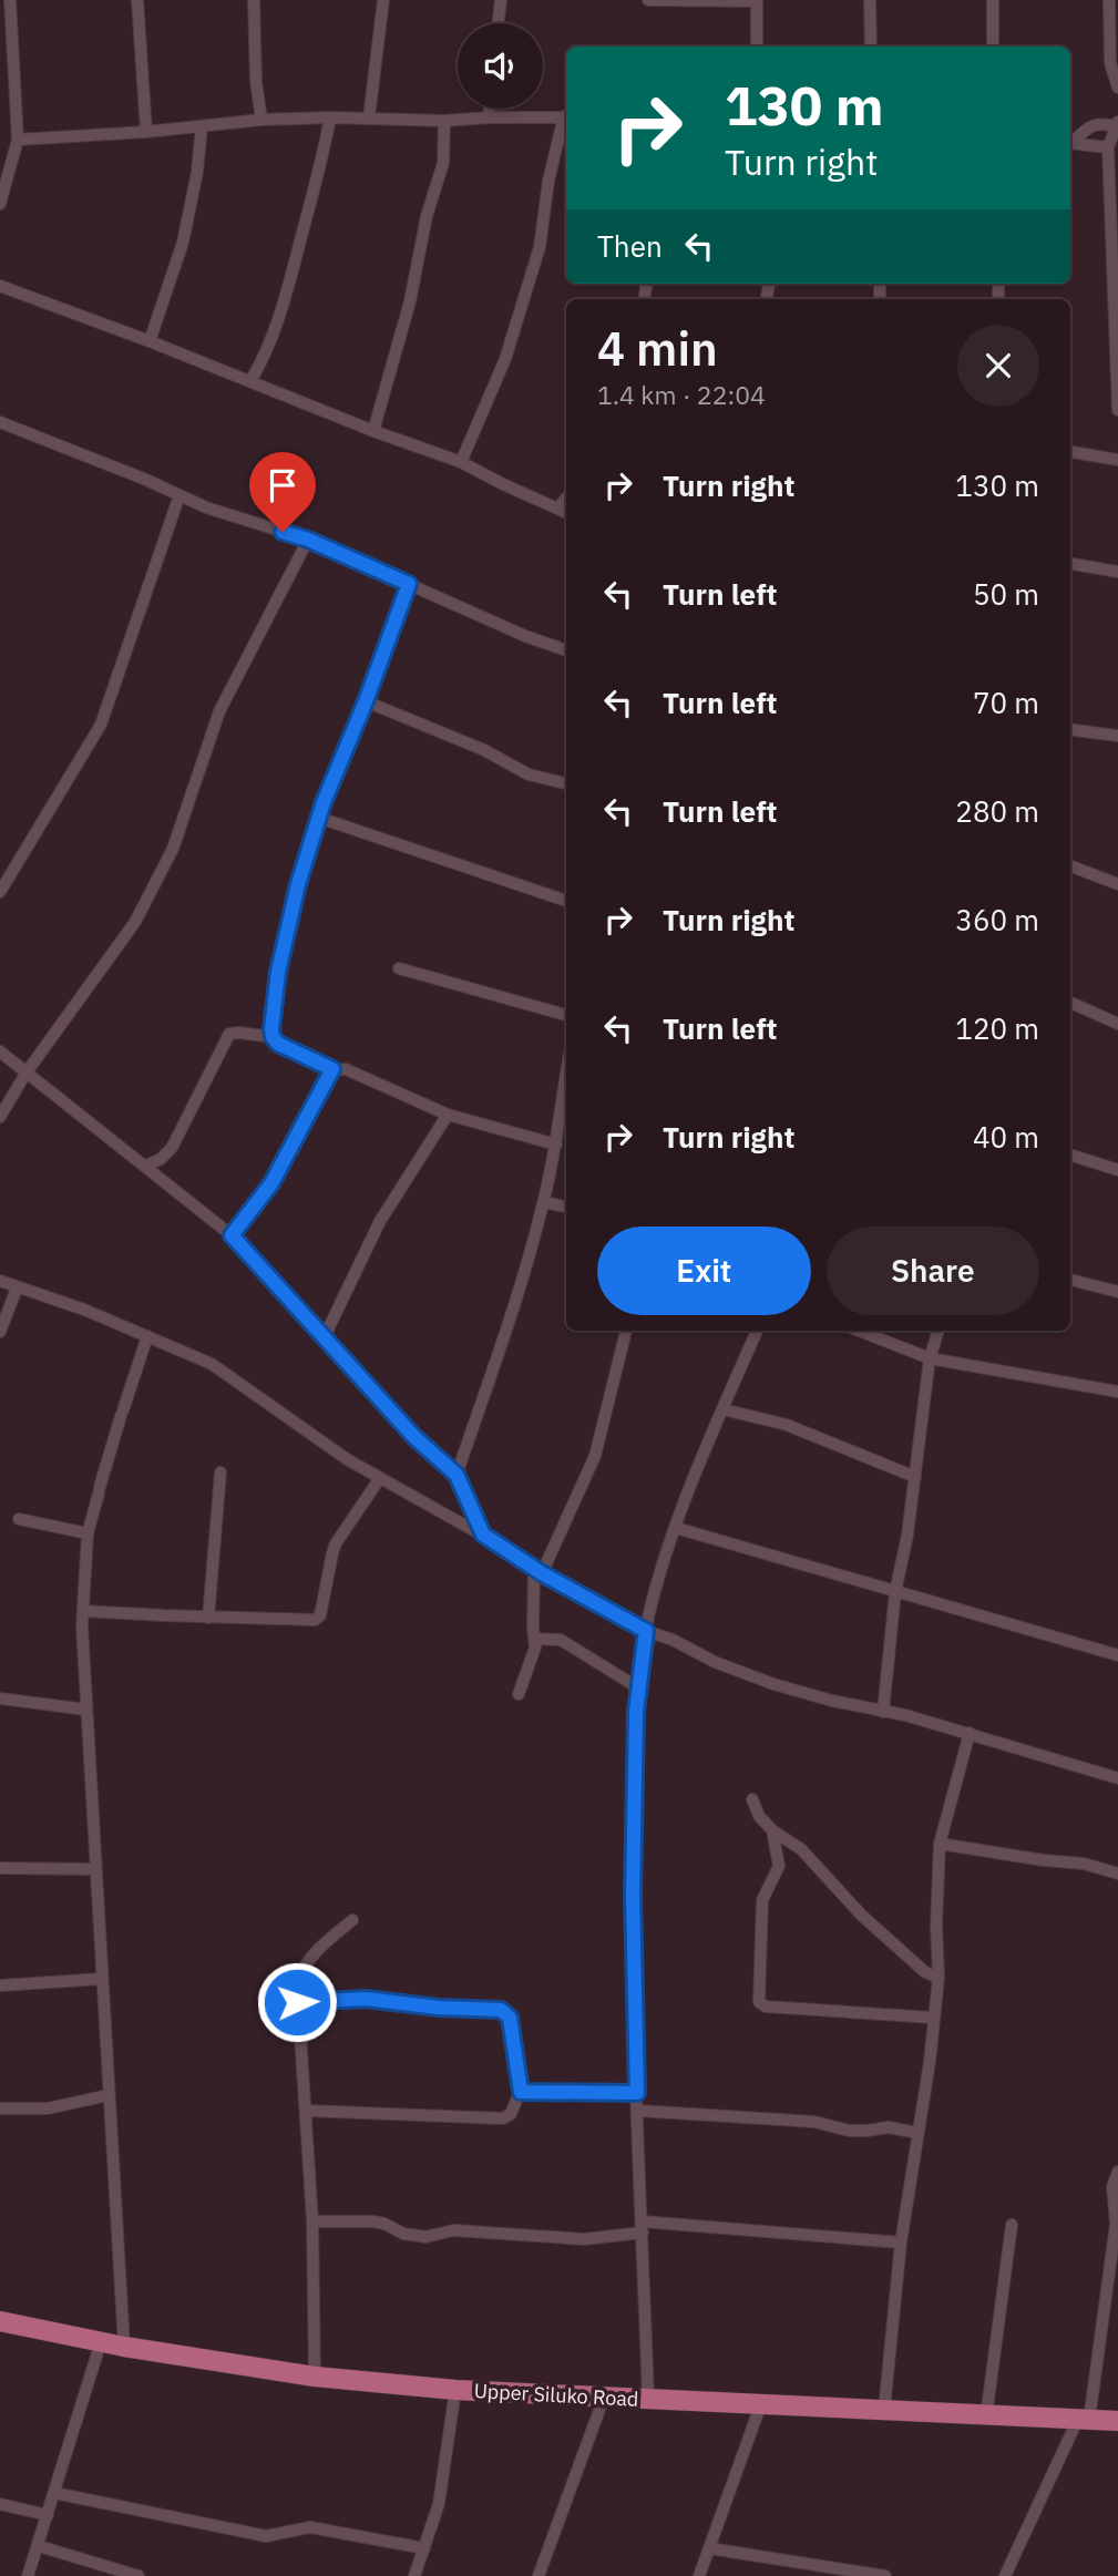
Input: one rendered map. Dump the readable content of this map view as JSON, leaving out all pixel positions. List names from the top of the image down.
{
  "streets": {
    "main road": ["Upper Siluko Road"]
  },
  "page": {
    "turn": ["130 m", "Turn right"],
    "then": "Then",
    "heading": ["4 min", "1.4 km · 22:04"],
    "list": [
      {
        "name": "Turn right",
        "value": "130 m"
      },
      {
        "name": "Turn left",
        "value": "50 m"
      },
      {
        "name": "Turn left",
        "value": "70 m"
      },
      {
        "name": "Turn left",
        "value": "280 m"
      },
      {
        "name": "Turn right",
        "value": "360 m"
      },
      {
        "name": "Turn left",
        "value": "120 m"
      },
      {
        "name": "Turn right",
        "value": "40 m"
      }
    ],
    "buttons": ["Exit", "Share"]
  }
}
